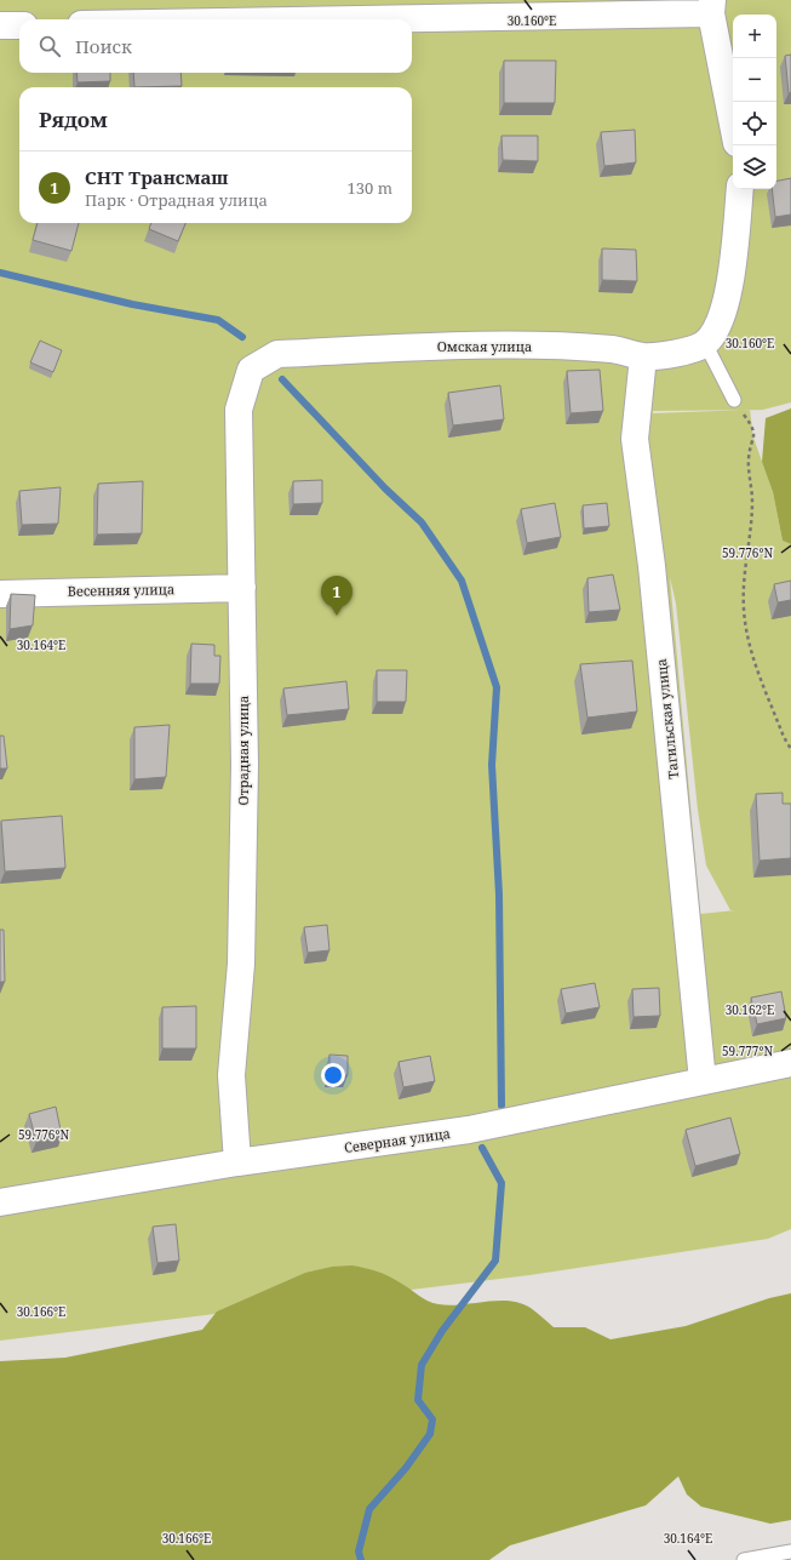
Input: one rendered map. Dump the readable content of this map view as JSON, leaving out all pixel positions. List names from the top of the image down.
{
  "streets": {
    "street": [
      "Омская улица",
      "Весенняя улица",
      "Тагильская улица",
      "Отрадная улица",
      "Северная улица"
    ]
  },
  "crossings": [
    ["Омская улица", "Тагильская улица"],
    ["Омская улица", "Отрадная улица"],
    ["Весенняя улица", "Отрадная улица"],
    ["Тагильская улица", "Северная улица"],
    ["Отрадная улица", "Северная улица"]
  ],
  "page": {
    "map_buttons": ["+", "−"],
    "search": "Поиск",
    "heading": "Рядом",
    "list": [
      {
        "mark": "1",
        "name": "СНТ Трансмаш",
        "note": "Парк · Отрадная улица",
        "value": "130 m"
      }
    ],
    "pins": "1"
  },
  "coordinates": [
    "30.160°E",
    "59.776°N",
    "30.164°E",
    "30.162°E",
    "59.777°N",
    "30.166°E"
  ]
}
